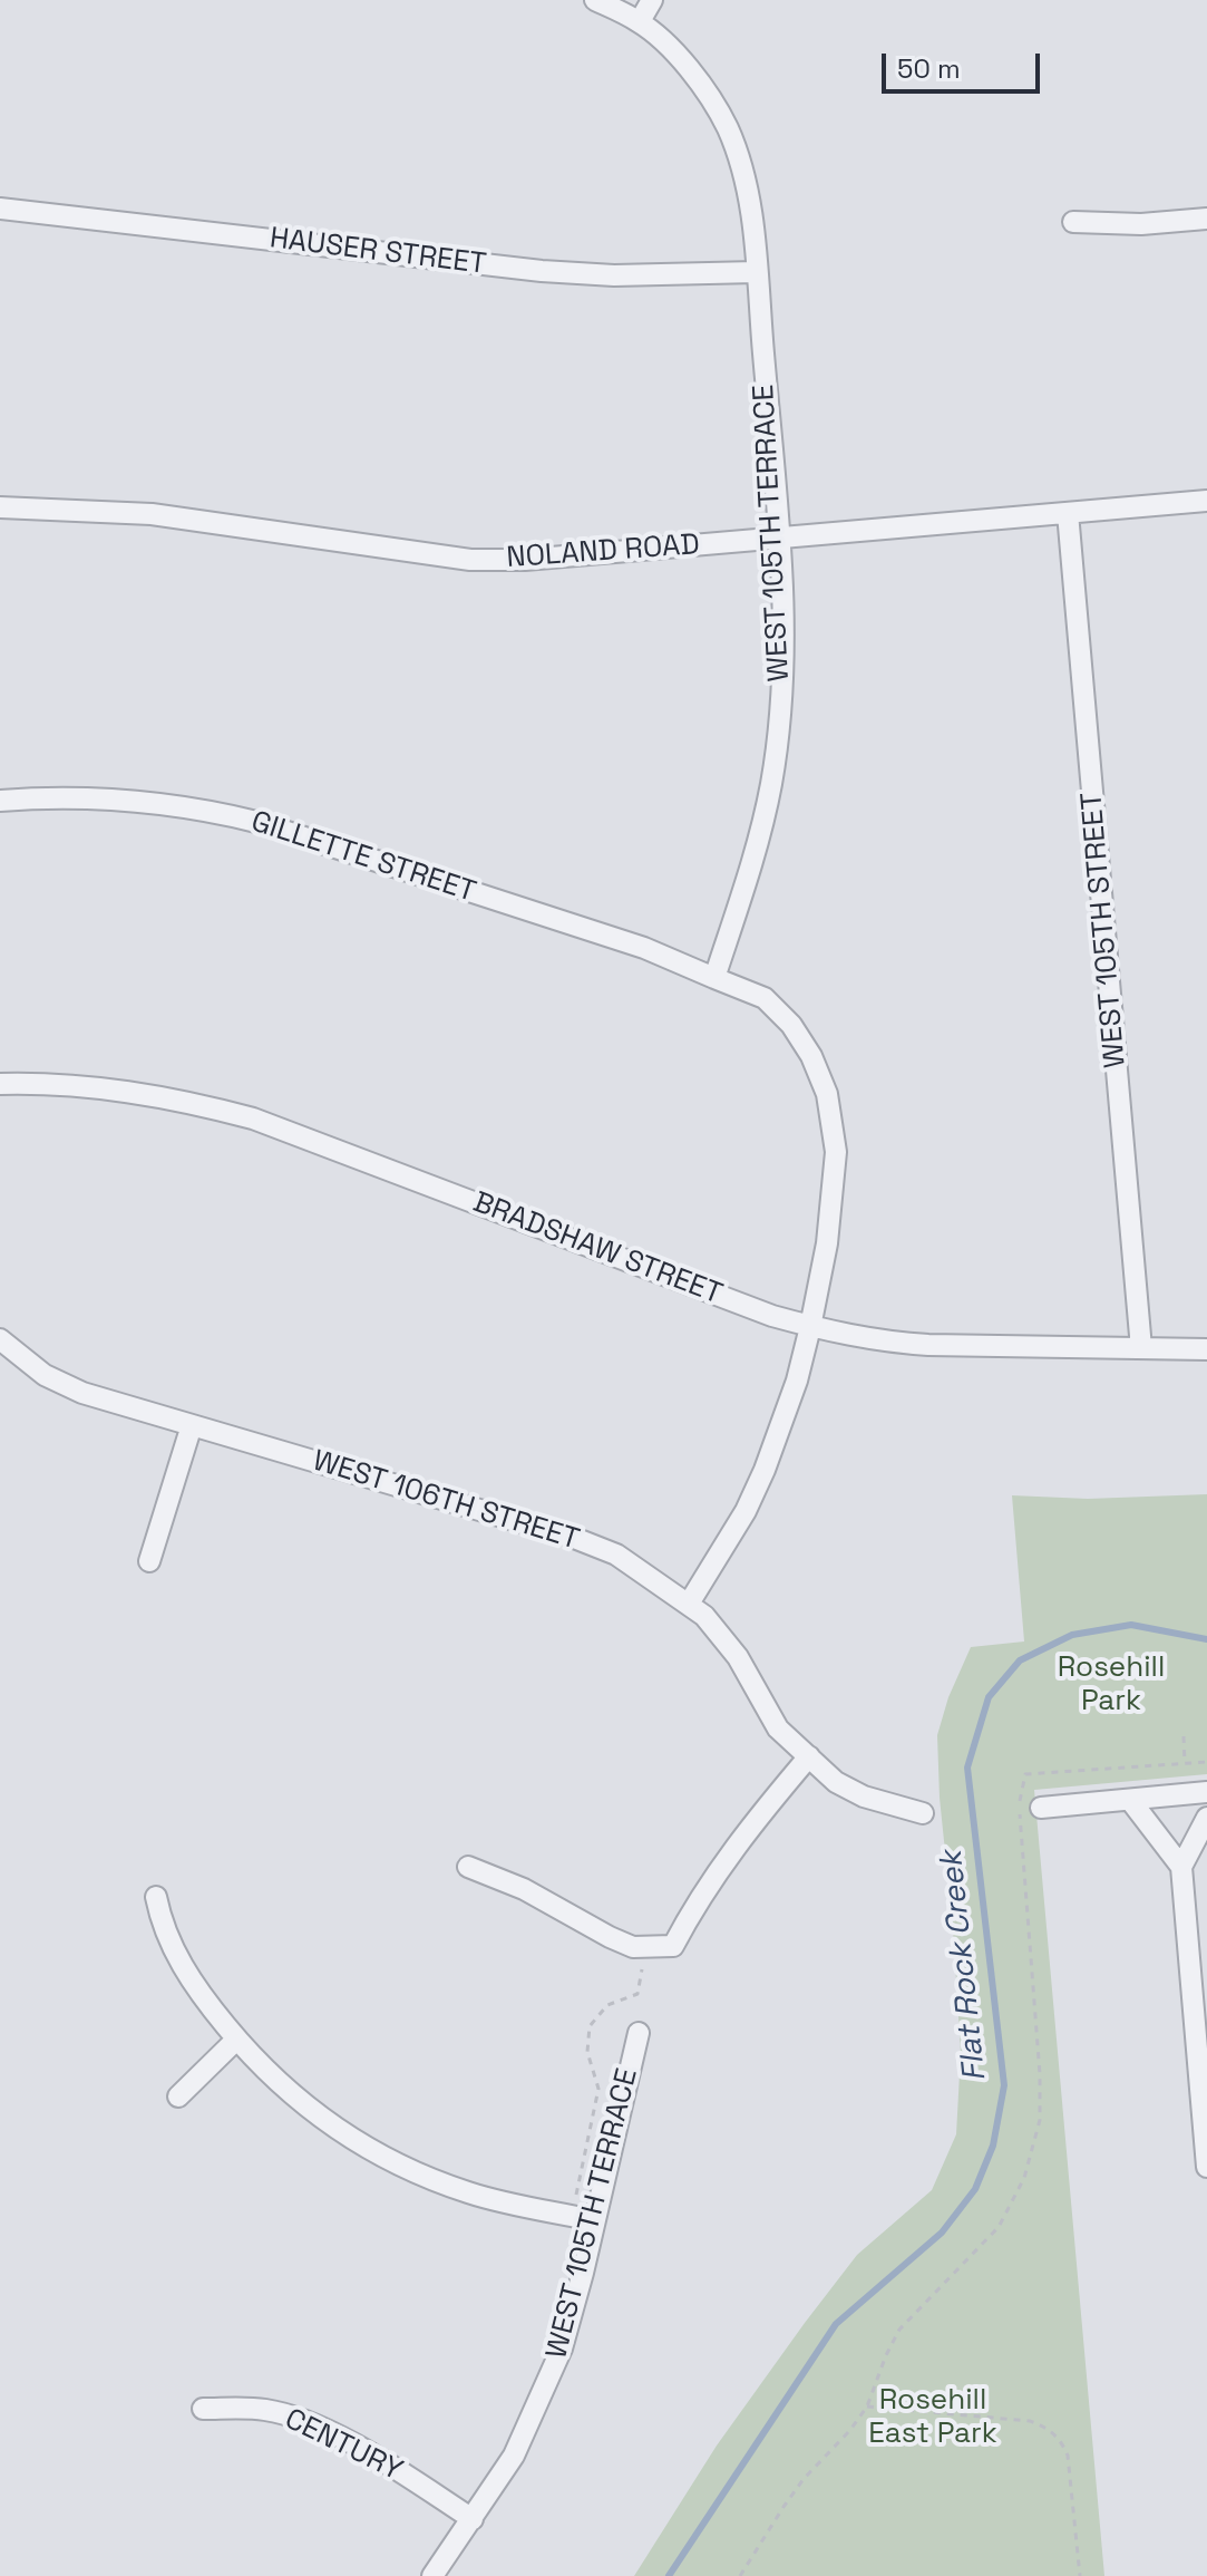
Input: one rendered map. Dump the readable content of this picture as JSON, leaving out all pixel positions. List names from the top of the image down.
{
  "streets": {
    "street": [
      "HAUSER STREET",
      "WEST 105TH TERRACE",
      "NOLAND ROAD",
      "GILLETTE STREET",
      "WEST 105TH STREET",
      "BRADSHAW STREET",
      "WEST 106TH STREET",
      "CENTURY"
    ]
  },
  "crossings": [
    ["HAUSER STREET", "WEST 105TH TERRACE"],
    ["WEST 105TH TERRACE", "NOLAND ROAD"],
    ["WEST 105TH TERRACE", "GILLETTE STREET"],
    ["WEST 105TH TERRACE", "CENTURY"],
    ["NOLAND ROAD", "WEST 105TH STREET"],
    ["WEST 105TH STREET", "BRADSHAW STREET"]
  ],
  "water": ["Flat Rock Creek"],
  "parks": ["Rosehill Park", "Rosehill East Park"],
  "scale_bar": "50 m"
}
